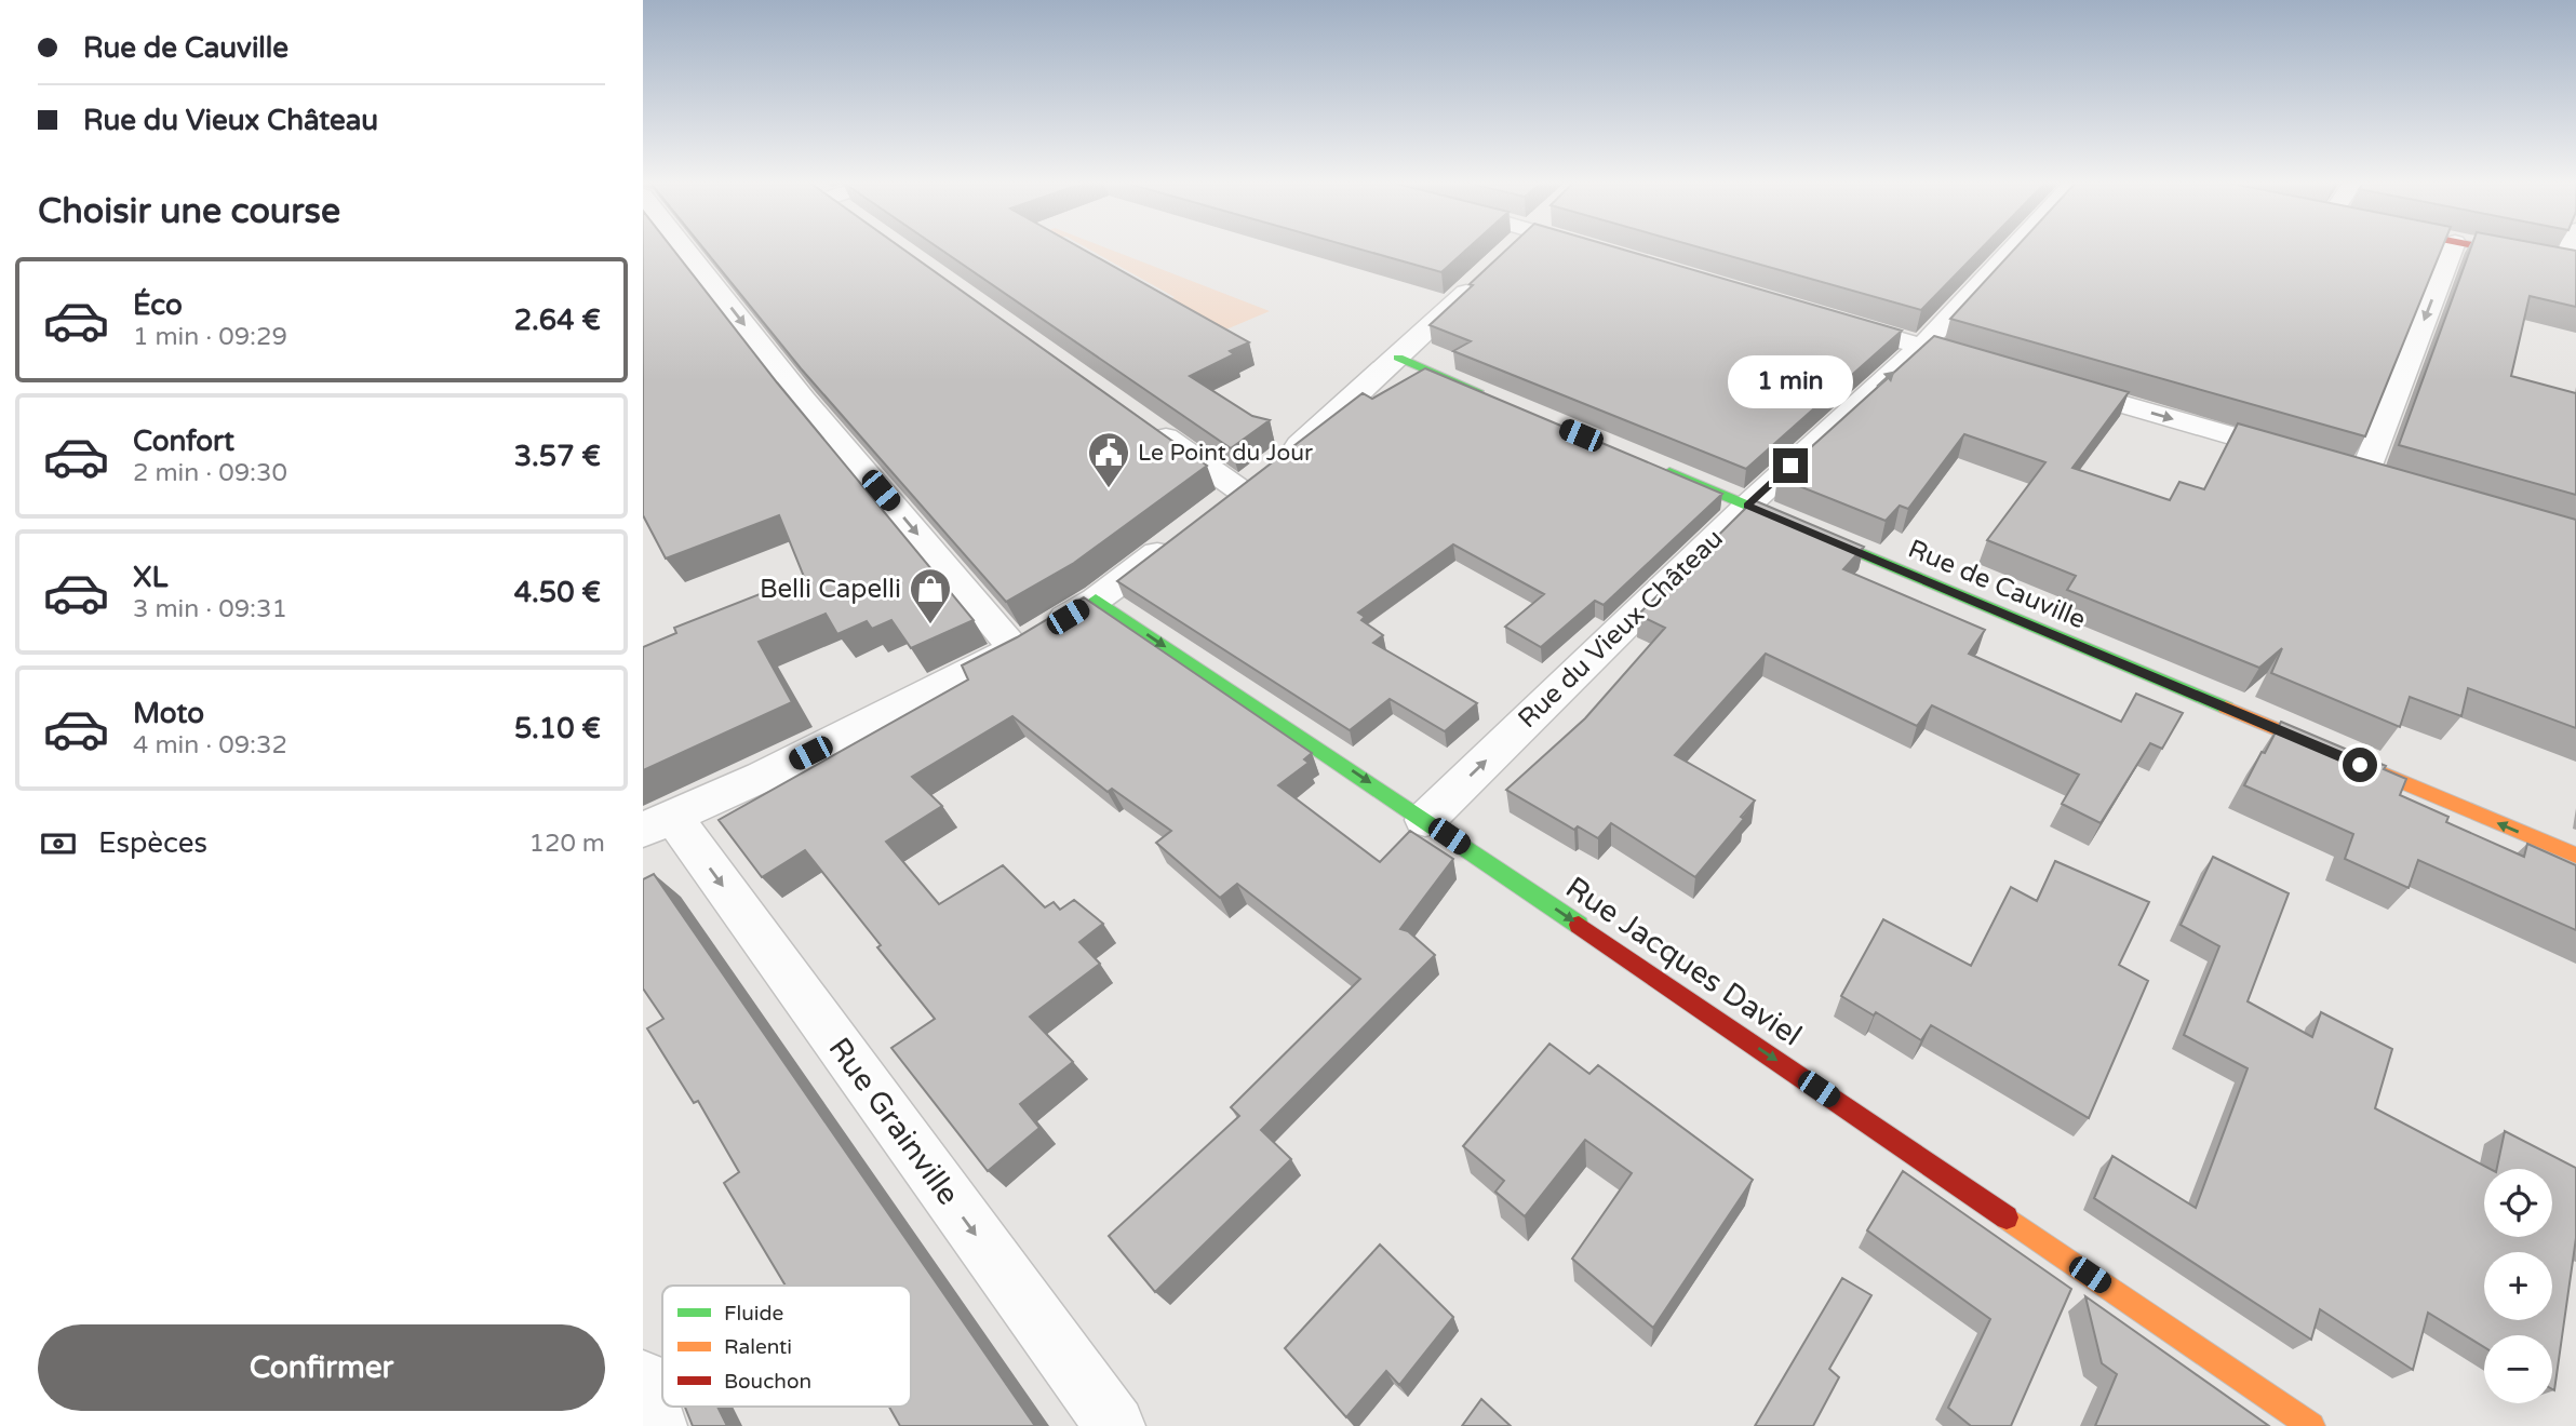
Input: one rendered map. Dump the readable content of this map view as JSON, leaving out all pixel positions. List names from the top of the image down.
{
  "streets": {
    "street": [
      "Rue de Cauville",
      "Rue du Vieux Château",
      "Rue Jacques Daviel",
      "Rue Grainville"
    ]
  },
  "crossings": [
    ["Rue de Cauville", "Rue du Vieux Château"],
    ["Rue du Vieux Château", "Rue Jacques Daviel"]
  ],
  "one_way": [
    "Rue de Cauville",
    "Rue du Vieux Château",
    "Rue Jacques Daviel",
    "Rue Grainville"
  ],
  "places": {
    "public building": ["Le Point du Jour"],
    "shop": ["Belli Capelli"]
  },
  "legend": ["Fluide", "Ralenti", "Bouchon"],
  "page": {
    "banner": ["Rue de Cauville", "Rue du Vieux Château"],
    "heading": "Choisir une course",
    "list": [
      {
        "name": "Éco",
        "note": "1 min · 09:29",
        "value": "2.64 €"
      },
      {
        "name": "Confort",
        "note": "2 min · 09:30",
        "value": "3.57 €"
      },
      {
        "name": "XL",
        "note": "3 min · 09:31",
        "value": "4.50 €"
      },
      {
        "name": "Moto",
        "note": "4 min · 09:32",
        "value": "5.10 €"
      }
    ],
    "bubble": "1 min",
    "pay": ["Espèces", "120 m"],
    "map_buttons": ["+", "−"],
    "buttons": "Confirmer"
  }
}
